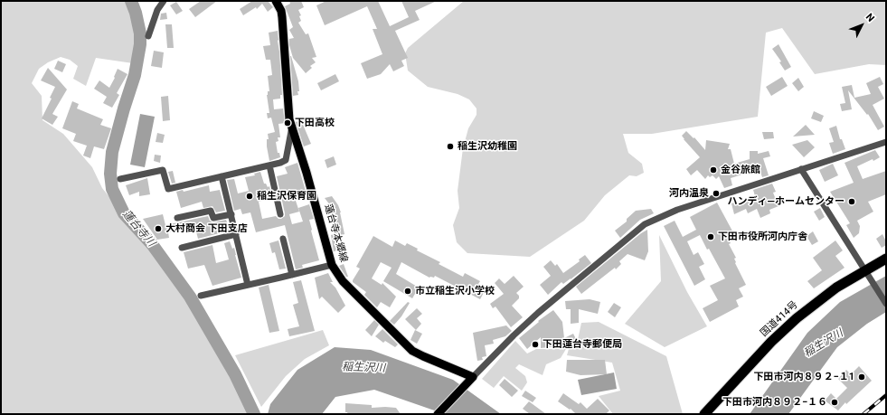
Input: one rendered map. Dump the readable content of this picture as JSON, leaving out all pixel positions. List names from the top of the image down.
{
  "streets": {
    "highway": ["国道414号"],
    "main road": ["蓮台寺本郷線"]
  },
  "water": ["蓮台寺川", "稲生沢川"],
  "places": [
    "下田高校",
    "稲生沢幼稚園",
    "金谷旅館",
    "河内温泉",
    "稲生沢保育園",
    "ハンディ―ホームセンター",
    "大村商会 下田支店",
    "下田市役所河内庁舎",
    "市立稲生沢小学校",
    "下田蓮台寺郵便局",
    "下田市河内８９２−１1",
    "下田市河内８９２−１６"
  ],
  "north": "top right"
}
